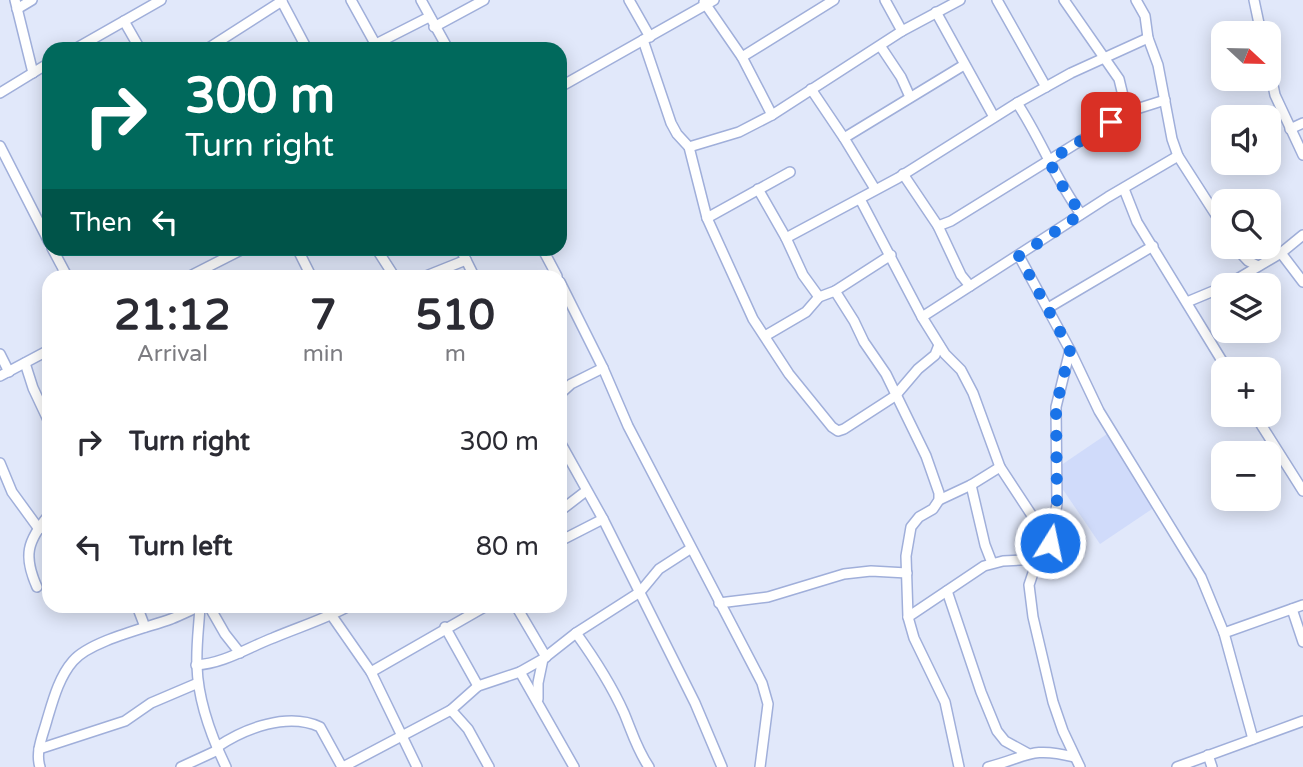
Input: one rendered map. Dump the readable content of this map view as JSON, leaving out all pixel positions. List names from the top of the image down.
{
  "north": "right",
  "page": {
    "map_buttons": ["+", "−"],
    "turn": ["300 m", "Turn right"],
    "then": "Then",
    "eta": [
      "21:12",
      "Arrival",
      "7",
      "min",
      "510",
      "m"
    ],
    "list": [
      {
        "name": "Turn right",
        "value": "300 m"
      },
      {
        "name": "Turn left",
        "value": "80 m"
      }
    ]
  }
}
